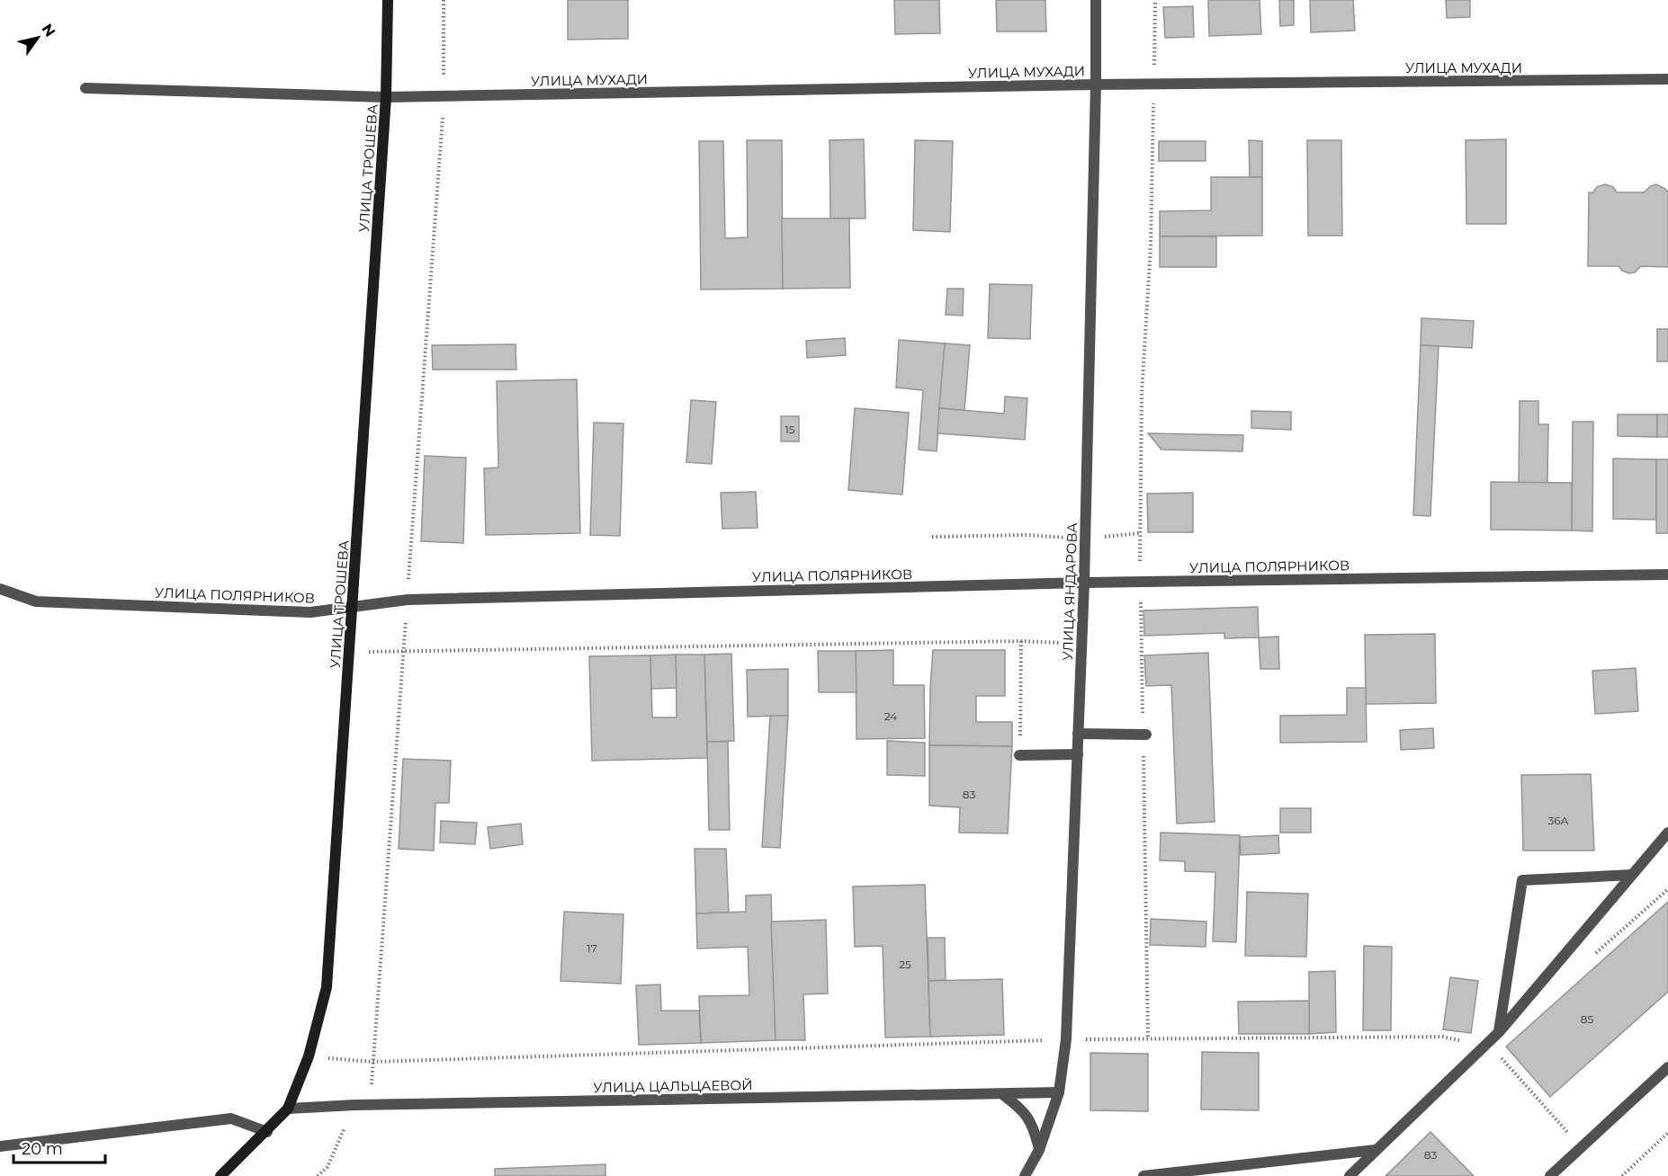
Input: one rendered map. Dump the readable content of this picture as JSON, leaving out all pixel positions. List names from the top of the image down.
{
  "streets": {
    "street": [
      "УЛИЦА МУХАДИ",
      "УЛИЦА ТРОШЕВА",
      "УЛИЦА ПОЛЯРНИКОВ",
      "УЛИЦА ЯНДАРОВА",
      "УЛИЦА ЦАЛЬЦАЕВОЙ"
    ]
  },
  "crossings": [
    ["УЛИЦА МУХАДИ", "УЛИЦА ТРОШЕВА"],
    ["УЛИЦА МУХАДИ", "УЛИЦА ЯНДАРОВА"],
    ["УЛИЦА ТРОШЕВА", "УЛИЦА ПОЛЯРНИКОВ"],
    ["УЛИЦА ТРОШЕВА", "УЛИЦА ЦАЛЬЦАЕВОЙ"],
    ["УЛИЦА ПОЛЯРНИКОВ", "УЛИЦА ЯНДАРОВА"],
    ["УЛИЦА ЯНДАРОВА", "УЛИЦА ЦАЛЬЦАЕВОЙ"]
  ],
  "house_numbers": [
    "15",
    "24",
    "83",
    "36А",
    "17",
    "25",
    "85",
    "83"
  ],
  "scale_bar": "20 m",
  "north": "top right"
}
